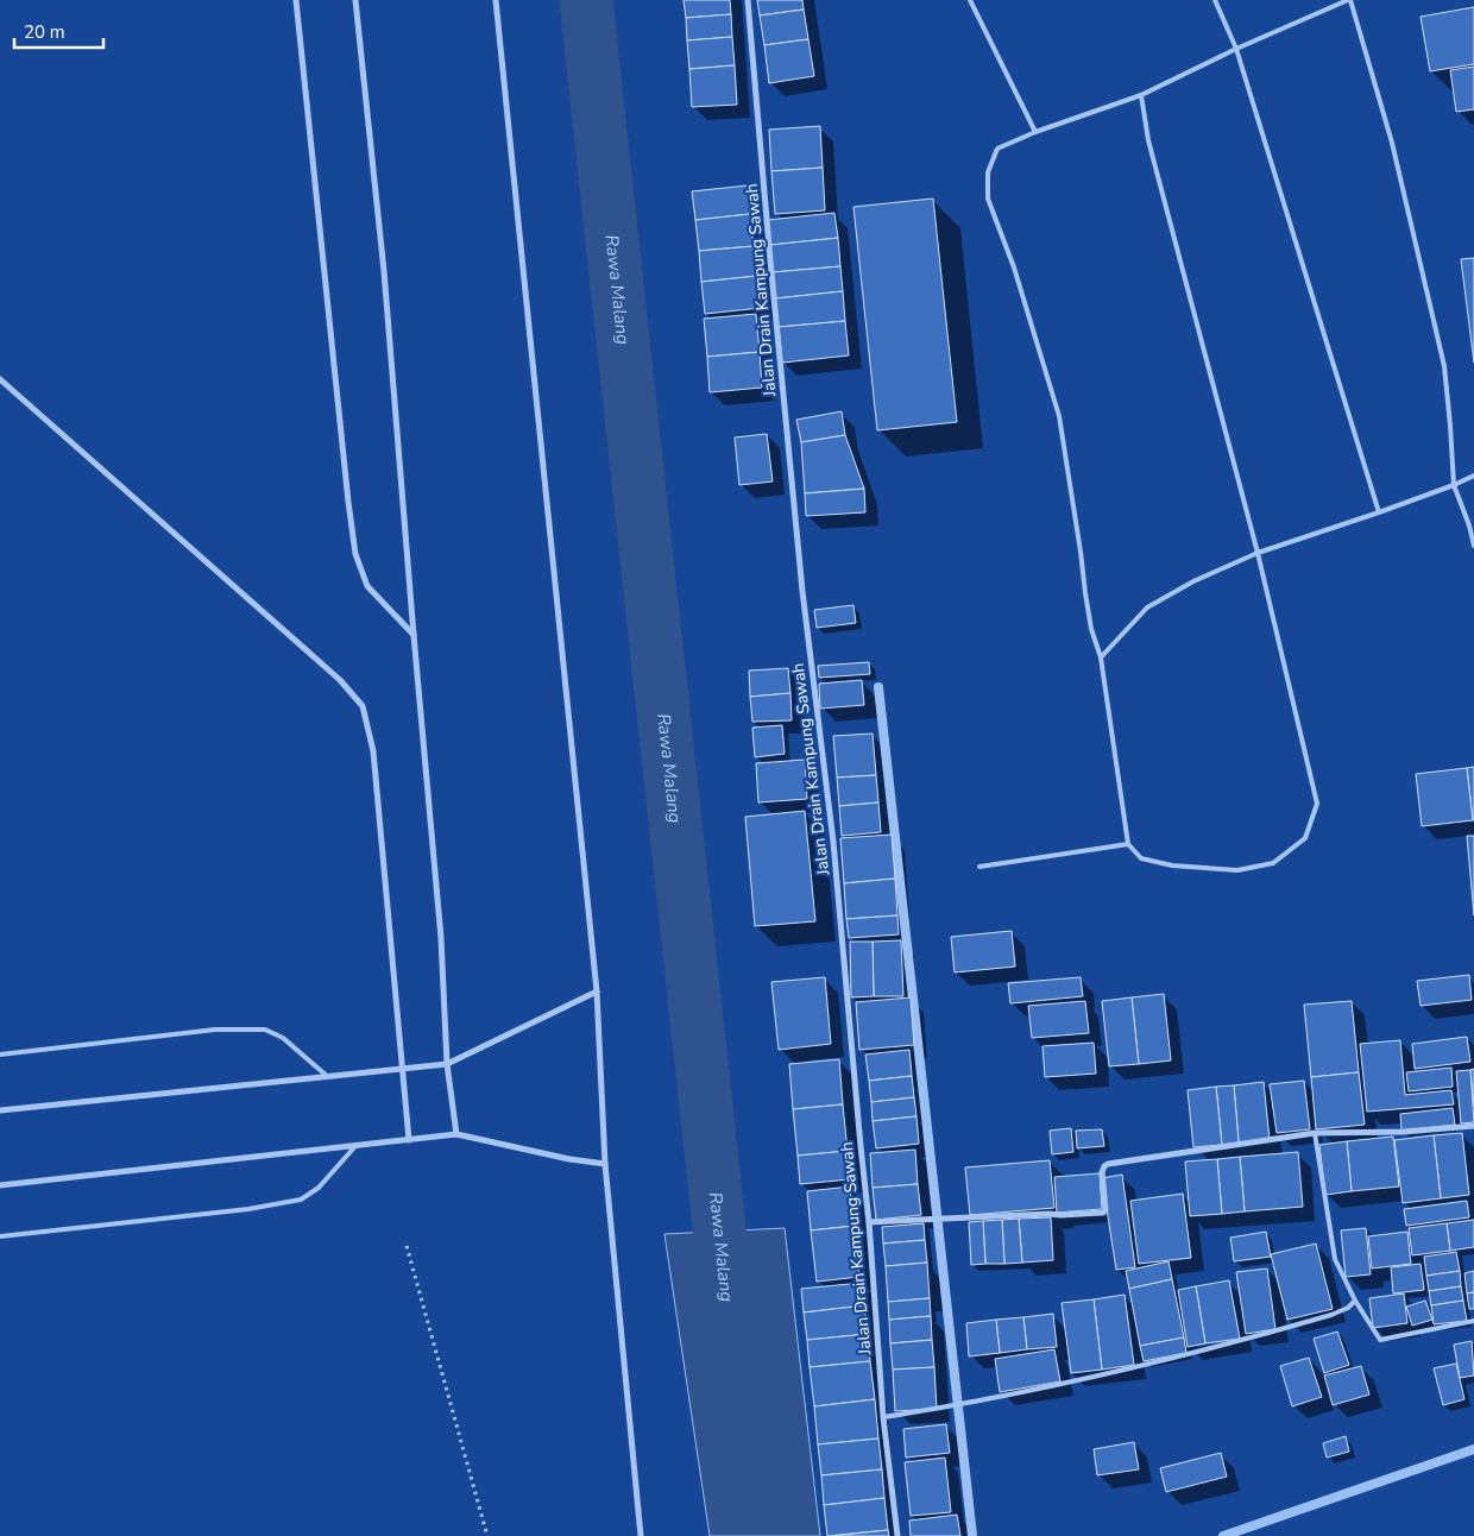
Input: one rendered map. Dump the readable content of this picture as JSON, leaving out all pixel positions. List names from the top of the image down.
{
  "streets": {
    "street": ["Jalan Drain Kampung Sawah"]
  },
  "water": ["Rawa Malang"],
  "scale_bar": "20 m"
}
